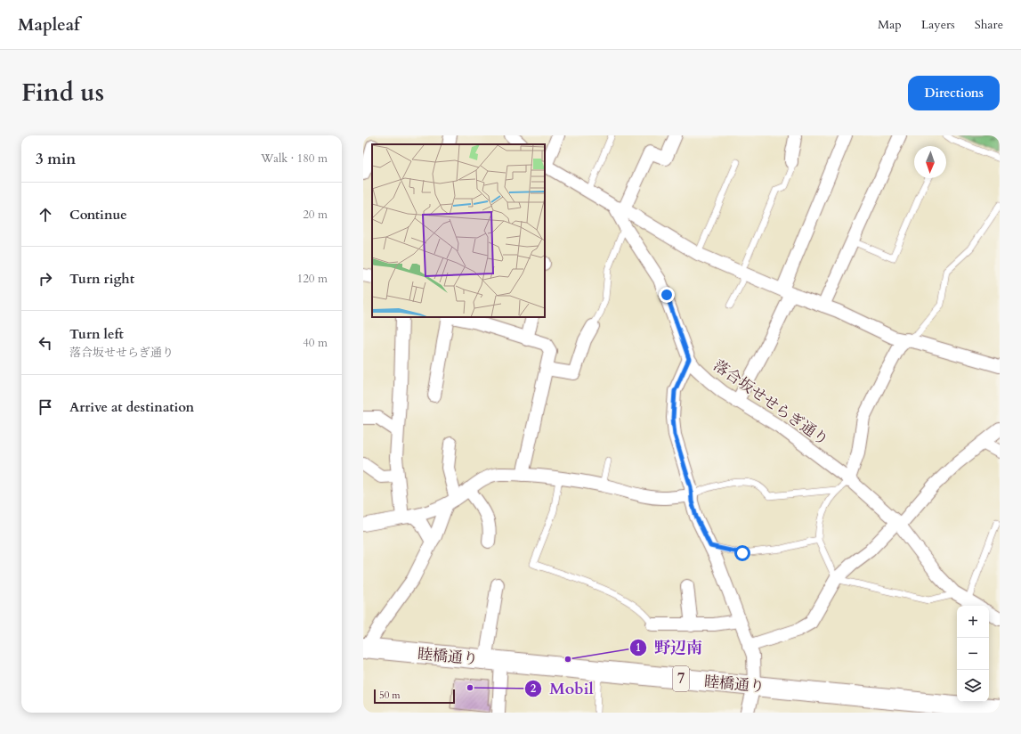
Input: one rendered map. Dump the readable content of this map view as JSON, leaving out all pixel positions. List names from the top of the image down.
{
  "streets": {
    "main road": ["睦橋通り", "7"],
    "street": ["落合坂せせらぎ通り"]
  },
  "places": ["野辺南", "Mobil"],
  "scale_bar": "50 m",
  "north": "bottom",
  "page": {
    "header": "Mapleaf",
    "nav": ["Map", "Layers", "Share"],
    "title": "Find us",
    "buttons": "Directions",
    "heading": ["3 min", "Walk · 180 m"],
    "list": [
      ["Continue", "20 m"],
      ["Turn right", "120 m"],
      ["Turn left", "落合坂せせらぎ通り", "40 m"],
      "Arrive at destination"
    ],
    "map_buttons": ["+", "−"],
    "scale": "50 m"
  }
}
